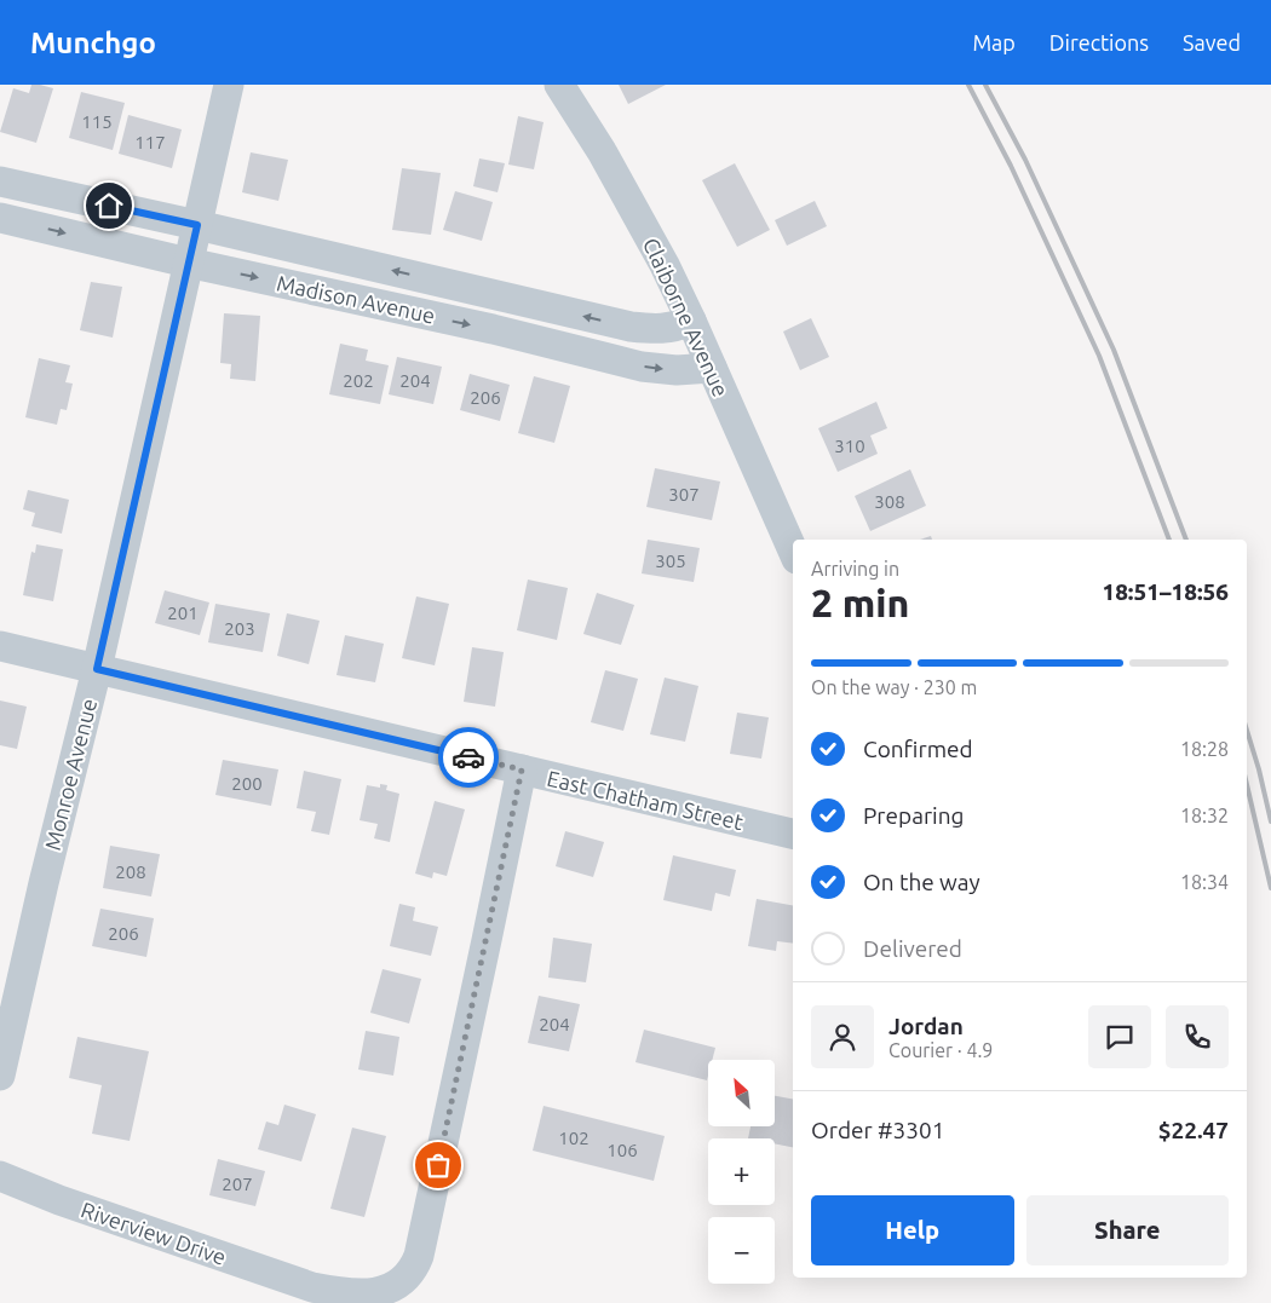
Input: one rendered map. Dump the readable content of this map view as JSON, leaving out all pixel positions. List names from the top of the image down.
{
  "streets": {
    "street": [
      "Madison Avenue",
      "Claiborne Avenue",
      "Monroe Avenue",
      "East Chatham Street",
      "Riverview Drive"
    ]
  },
  "crossings": [
    ["Madison Avenue", "Claiborne Avenue"],
    ["Madison Avenue", "Monroe Avenue"],
    ["Monroe Avenue", "East Chatham Street"],
    ["East Chatham Street", "Riverview Drive"]
  ],
  "house_numbers": [
    "115",
    "117",
    "202",
    "204",
    "206",
    "310",
    "307",
    "308",
    "305",
    "201",
    "203",
    "200",
    "208",
    "206",
    "204",
    "102",
    "106",
    "207"
  ],
  "north": "top left",
  "page": {
    "header": "Munchgo",
    "nav": ["Map", "Directions", "Saved"],
    "heading": ["2 min", "Arriving in", "18:51–18:56"],
    "panel": [
      "Jordan",
      "Courier · 4.9",
      "Order #3301",
      "$22.47"
    ],
    "bar": "On the way · 230 m",
    "list": [
      ["Confirmed", "18:28"],
      ["Preparing", "18:32"],
      ["On the way", "18:34"],
      "Delivered"
    ],
    "map_buttons": ["+", "−"],
    "buttons": ["Help", "Share"]
  }
}
